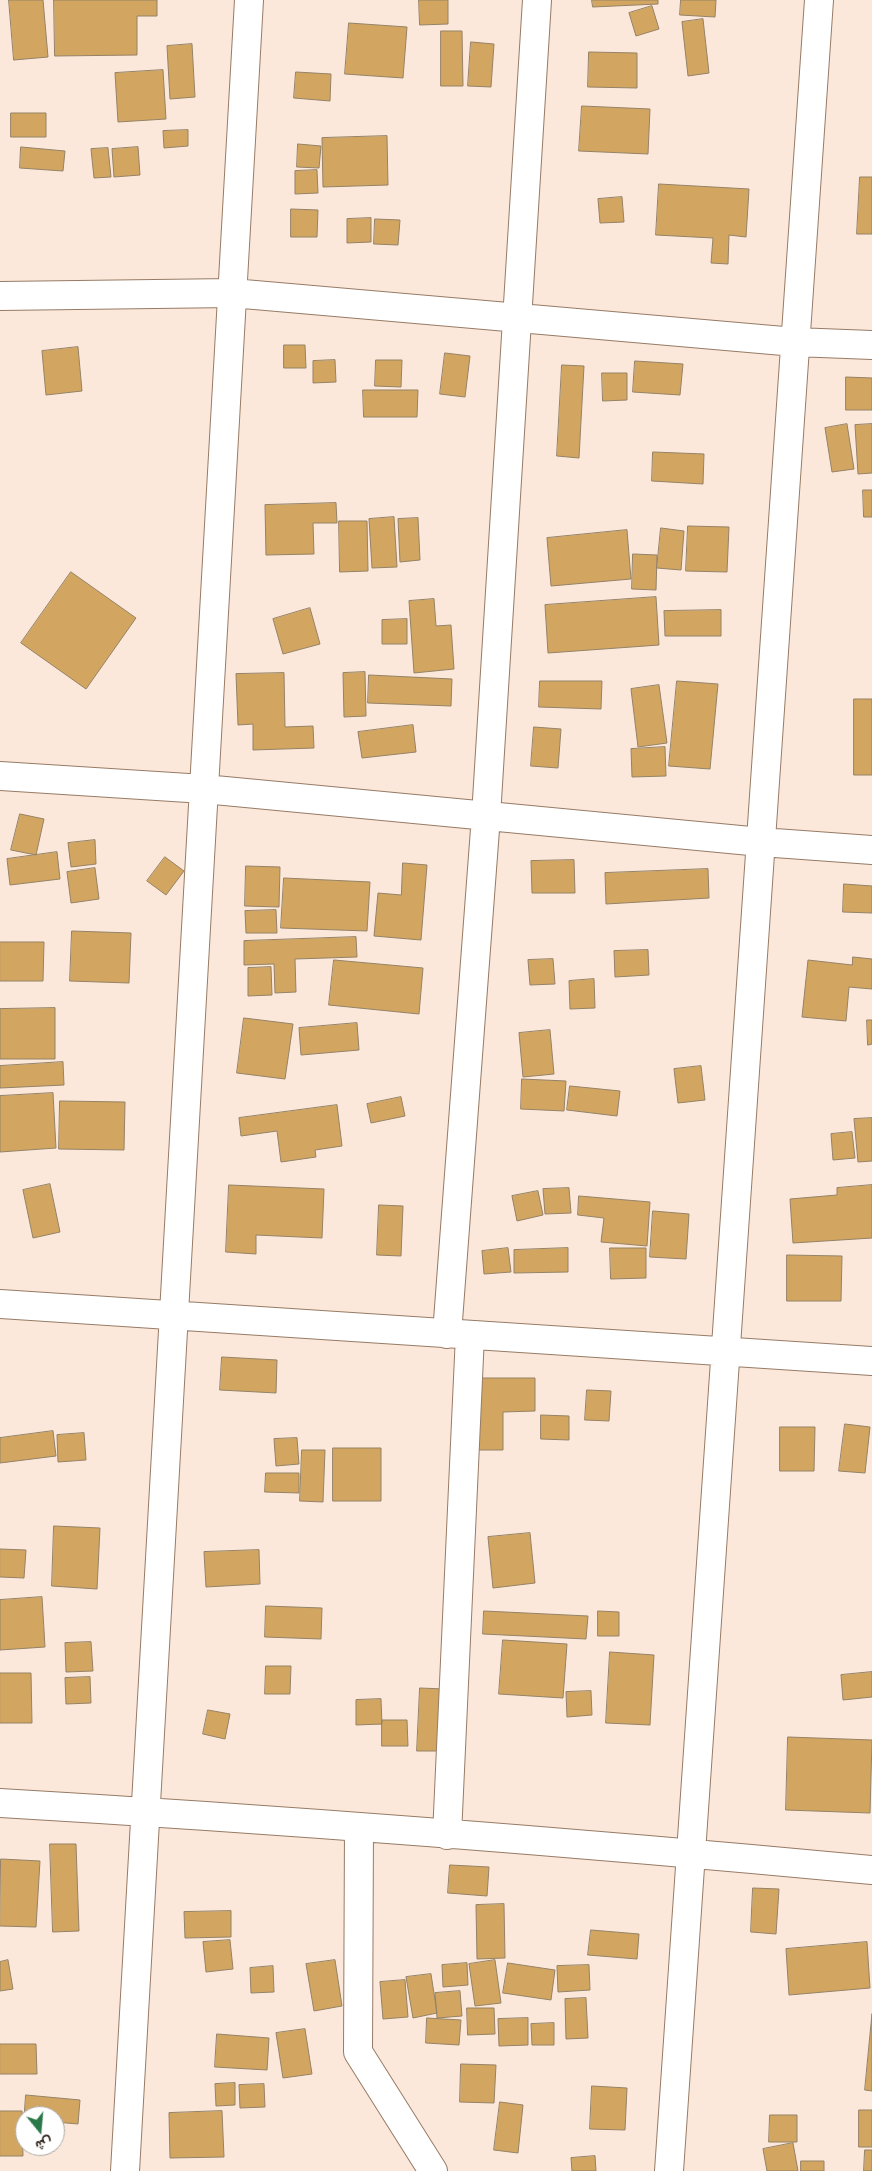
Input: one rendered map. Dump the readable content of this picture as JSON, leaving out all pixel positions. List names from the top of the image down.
{
  "north": "bottom"
}
